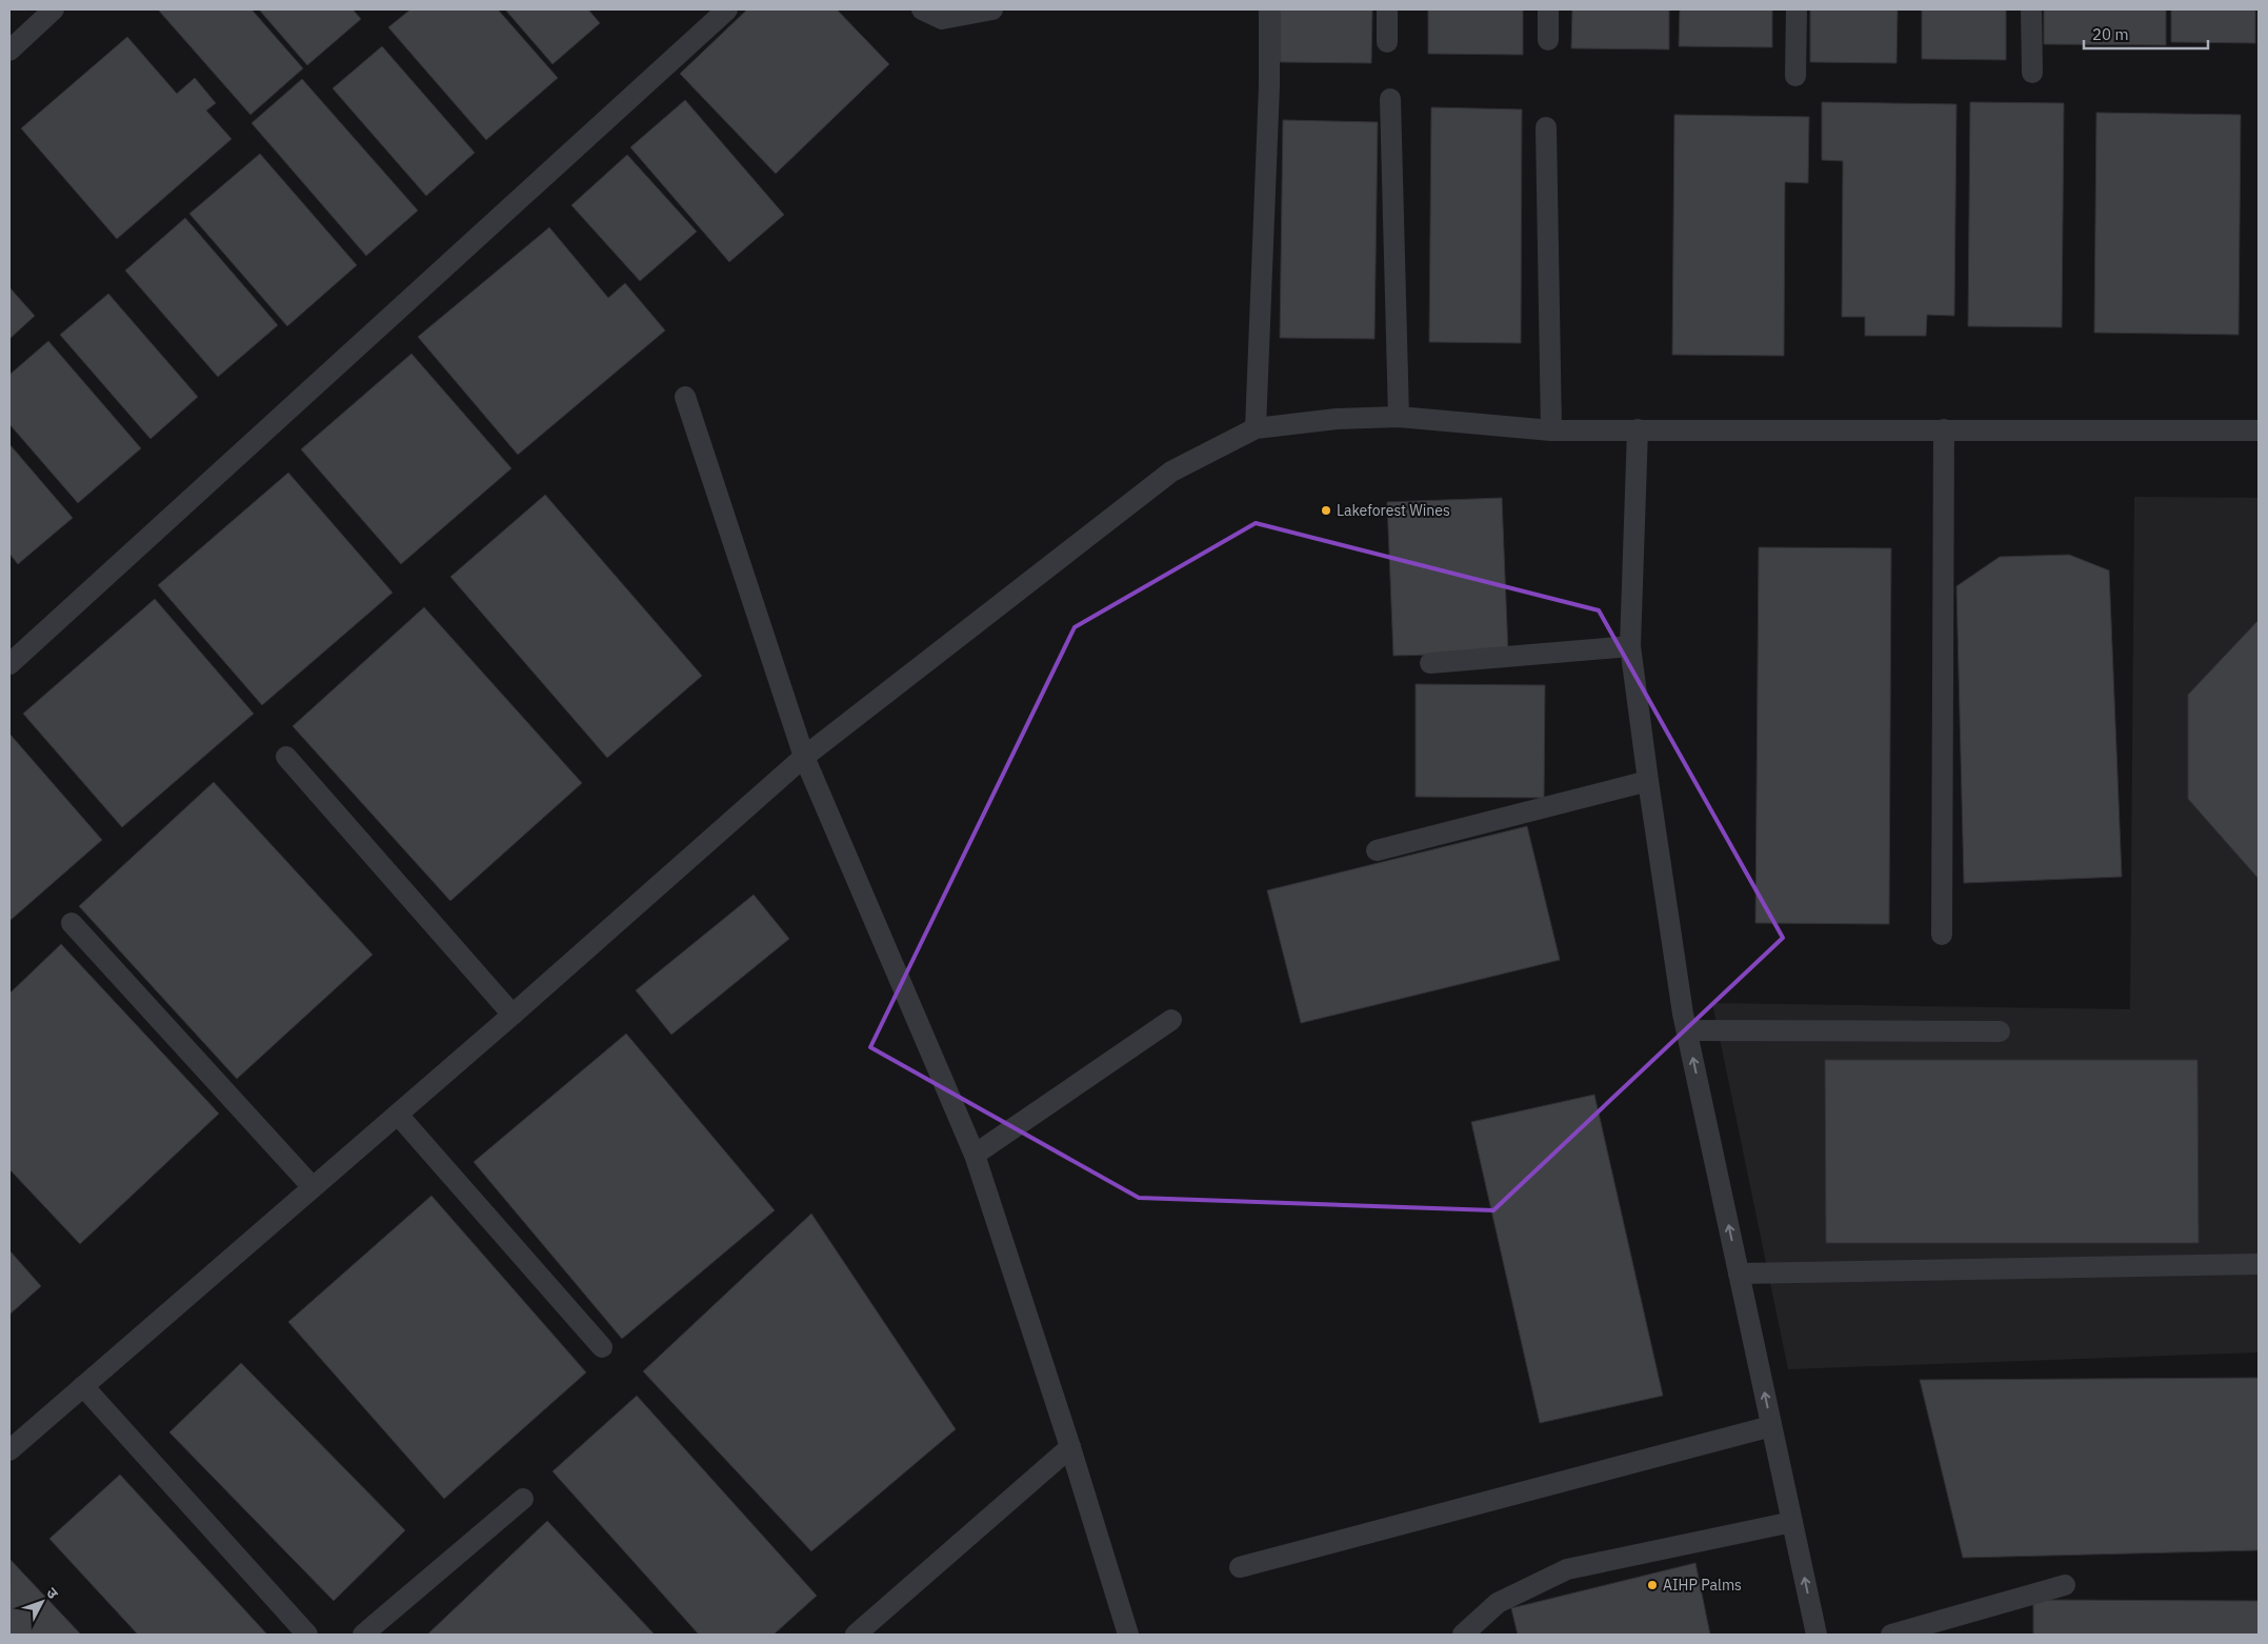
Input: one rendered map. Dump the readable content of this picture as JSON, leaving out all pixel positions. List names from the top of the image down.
{
  "places": ["Lakeforest Wines", "AIHP Palms"],
  "scale_bar": "20 m",
  "north": "top right"
}
